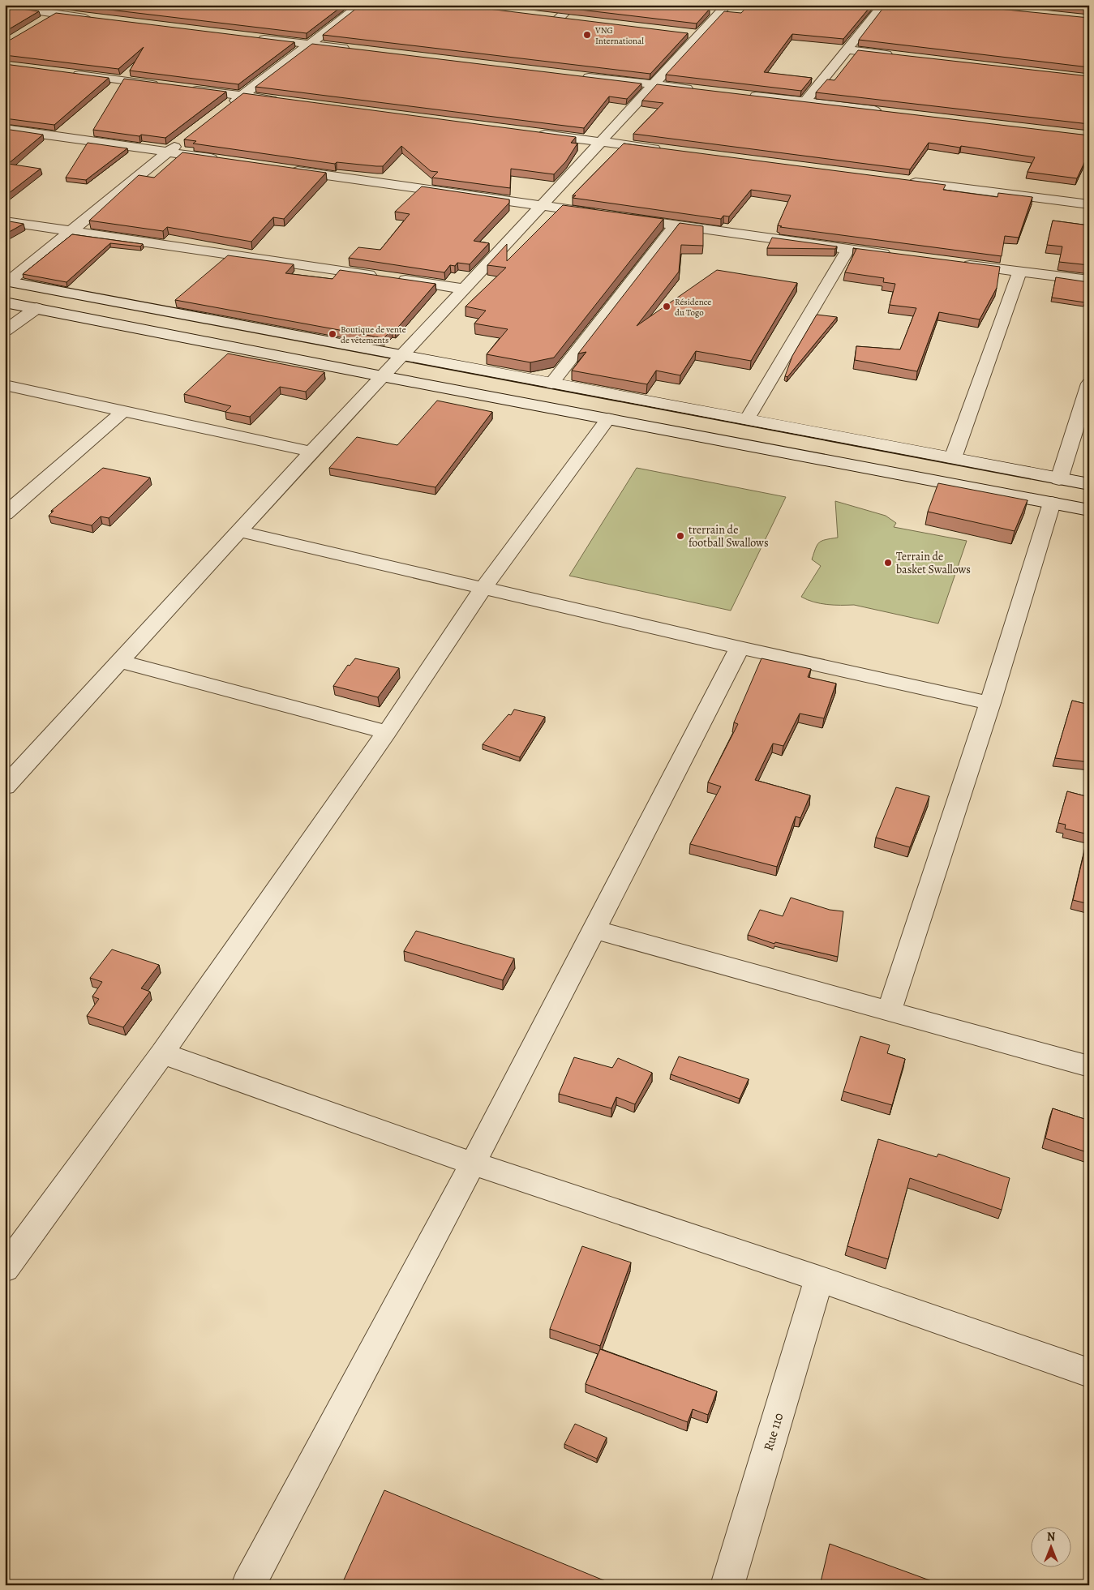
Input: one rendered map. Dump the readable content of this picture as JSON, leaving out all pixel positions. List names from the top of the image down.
{
  "streets": {
    "street": ["Rue 110"]
  },
  "places": [
    "VNG International",
    "Résidence du Togo",
    "Boutique de vente de vêtements",
    "trerrain de football Swallows",
    "Terrain de basket Swallows"
  ],
  "north": "top"
}
